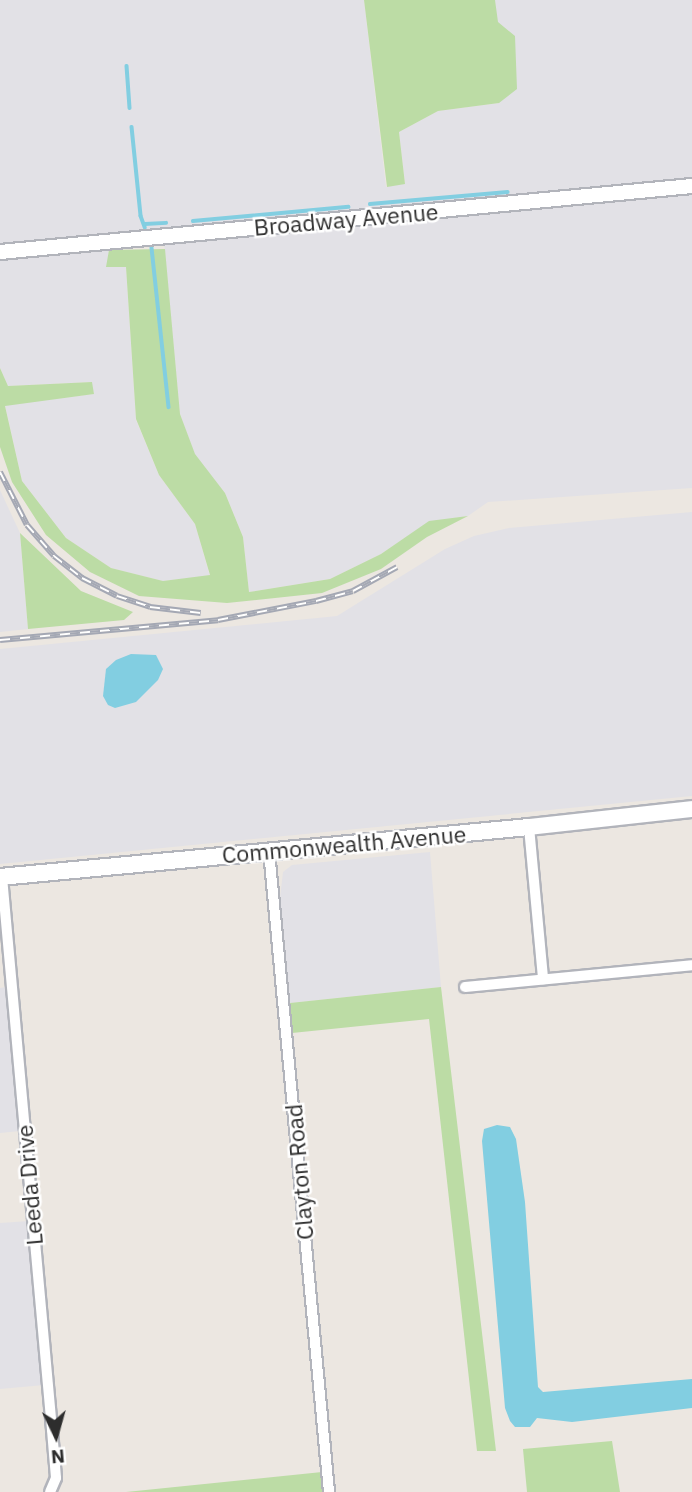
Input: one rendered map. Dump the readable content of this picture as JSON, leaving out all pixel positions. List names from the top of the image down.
{
  "streets": {
    "main road": ["Commonwealth Avenue"],
    "street": ["Broadway Avenue", "Clayton Road", "Leeda Drive"]
  },
  "crossings": [
    ["Commonwealth Avenue", "Clayton Road"],
    ["Commonwealth Avenue", "Leeda Drive"]
  ],
  "north": "bottom"
}
